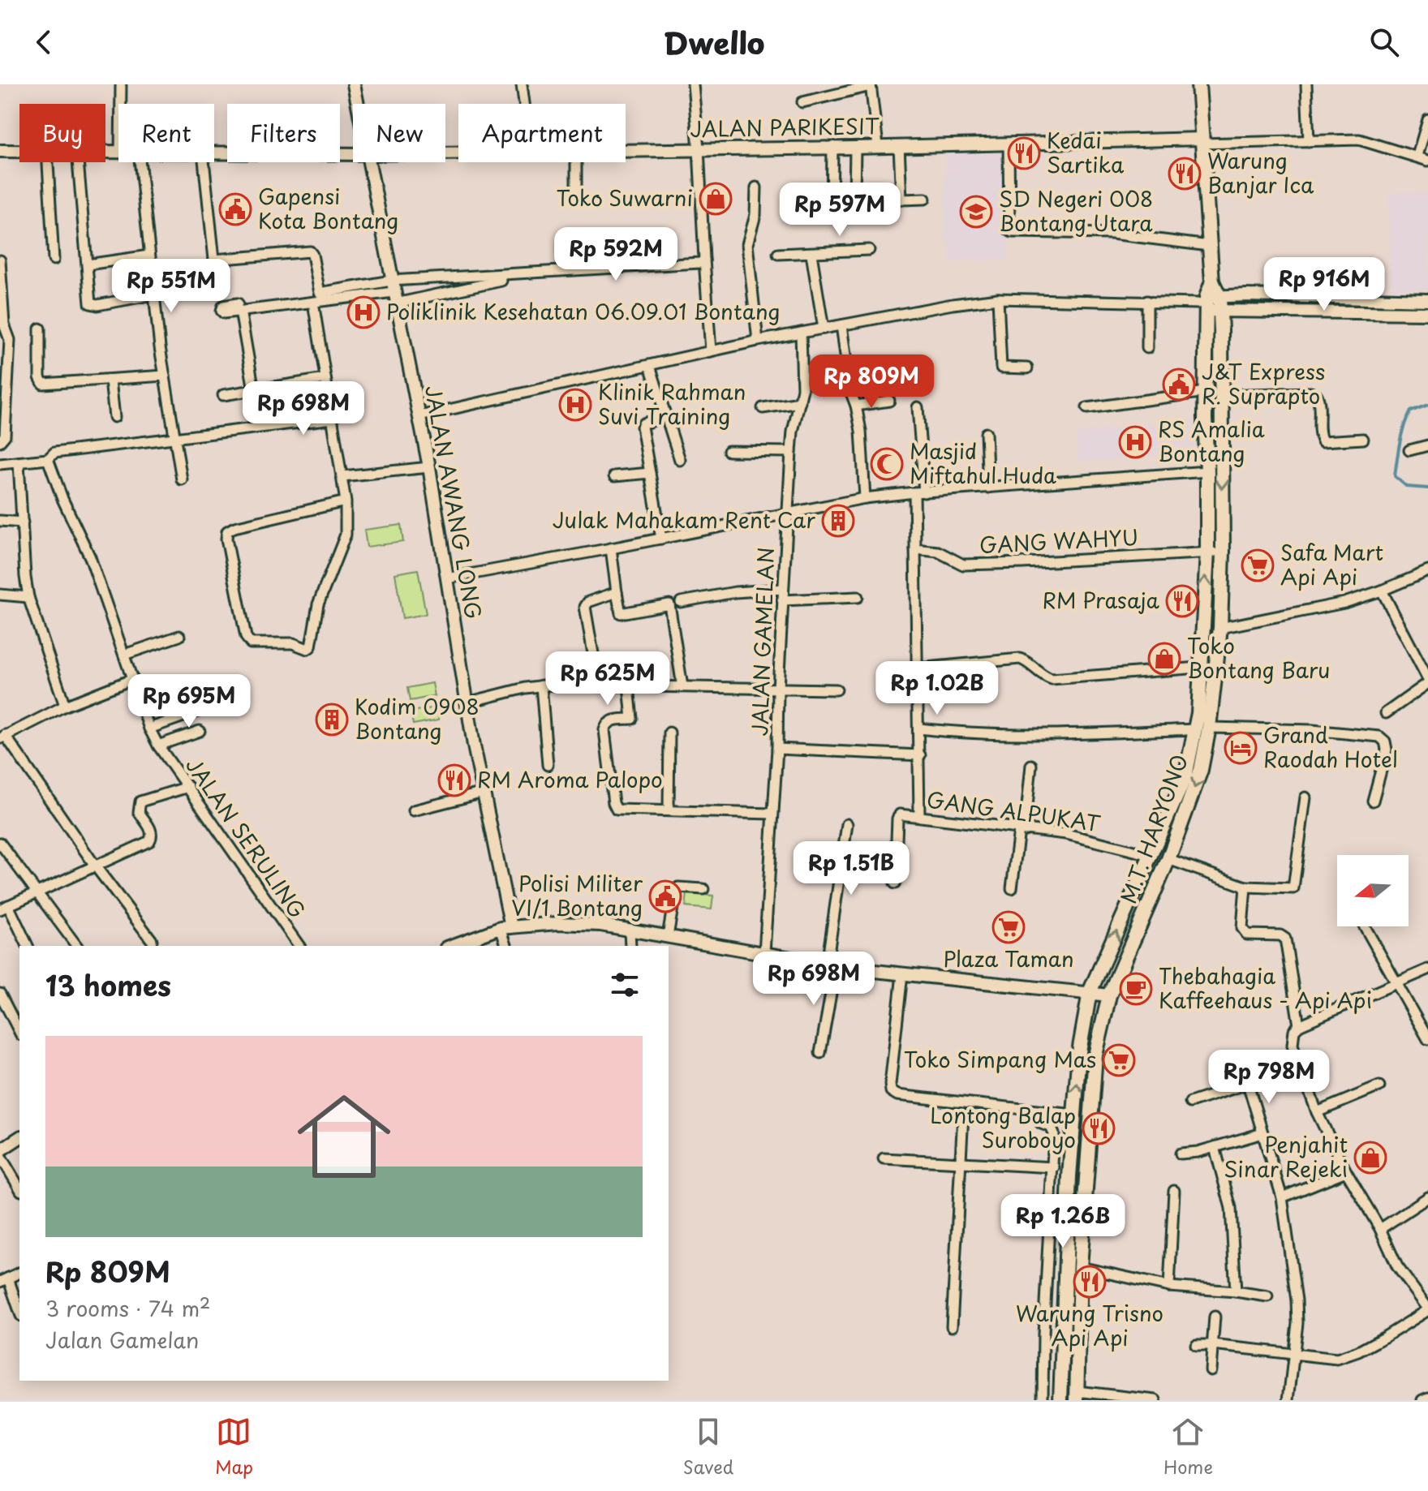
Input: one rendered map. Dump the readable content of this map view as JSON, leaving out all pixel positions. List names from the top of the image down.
{
  "streets": {
    "main road": ["M.T. HARYONO"],
    "street": [
      "JALAN PARIKESIT",
      "JALAN AWANG LONG",
      "GANG WAHYU",
      "JALAN GAMELAN",
      "GANG ALPUKAT",
      "JALAN SERULING"
    ]
  },
  "crossings": [
    ["GANG WAHYU", "M.T. HARYONO"],
    ["GANG ALPUKAT", "M.T. HARYONO"]
  ],
  "places": {
    "restaurant": [
      "Kedai Sartika",
      "Warung Banjar Ica",
      "RM Prasaja",
      "RM Aroma Palopo",
      "Lontong Balap Suroboyo",
      "Warung Trisno Api Api"
    ],
    "shop": ["Toko Suwarni", "Toko Bontang Baru", "Penjahit Sinar Rejeki"],
    "public building": ["Gapensi Kota Bontang", "J&T Express R. Suprapto", "Polisi Militer VI/1 Bontang"],
    "school or university": ["SD Negeri 008 Bontang Utara"],
    "hospital": ["Poliklinik Kesehatan 06.09.01 Bontang", "Klinik Rahman Suvi Training", "RS Amalia Bontang"],
    "mosque": ["Masjid Miftahul Huda"],
    "building": ["Julak Mahakam Rent Car", "Kodim 0908 Bontang"],
    "supermarket": ["Safa Mart Api Api", "Plaza Taman", "Toko Simpang Mas"],
    "hotel": ["Grand Raodah Hotel"],
    "cafe": ["Thebahagia Kaffeehaus - Api Api"]
  },
  "north": "left",
  "page": {
    "header": "Dwello",
    "chip": [
      "Buy",
      "Rent",
      "Filters",
      "New",
      "Apartment"
    ],
    "price": [
      "Rp 597M",
      "Rp 592M",
      "Rp 916M",
      "Rp 551M",
      "Rp 809M",
      "Rp 698M",
      "Rp 625M",
      "Rp 1.02B",
      "Rp 695M",
      "Rp 1.51B",
      "Rp 698M",
      "Rp 798M",
      "Rp 1.26B"
    ],
    "heading": "13 homes",
    "list": [
      {
        "name": "Rp 809M",
        "note": "3 rooms · 74 m² · Jalan Gamelan"
      }
    ],
    "tabs": ["Map", "Saved", "Home"]
  }
}
